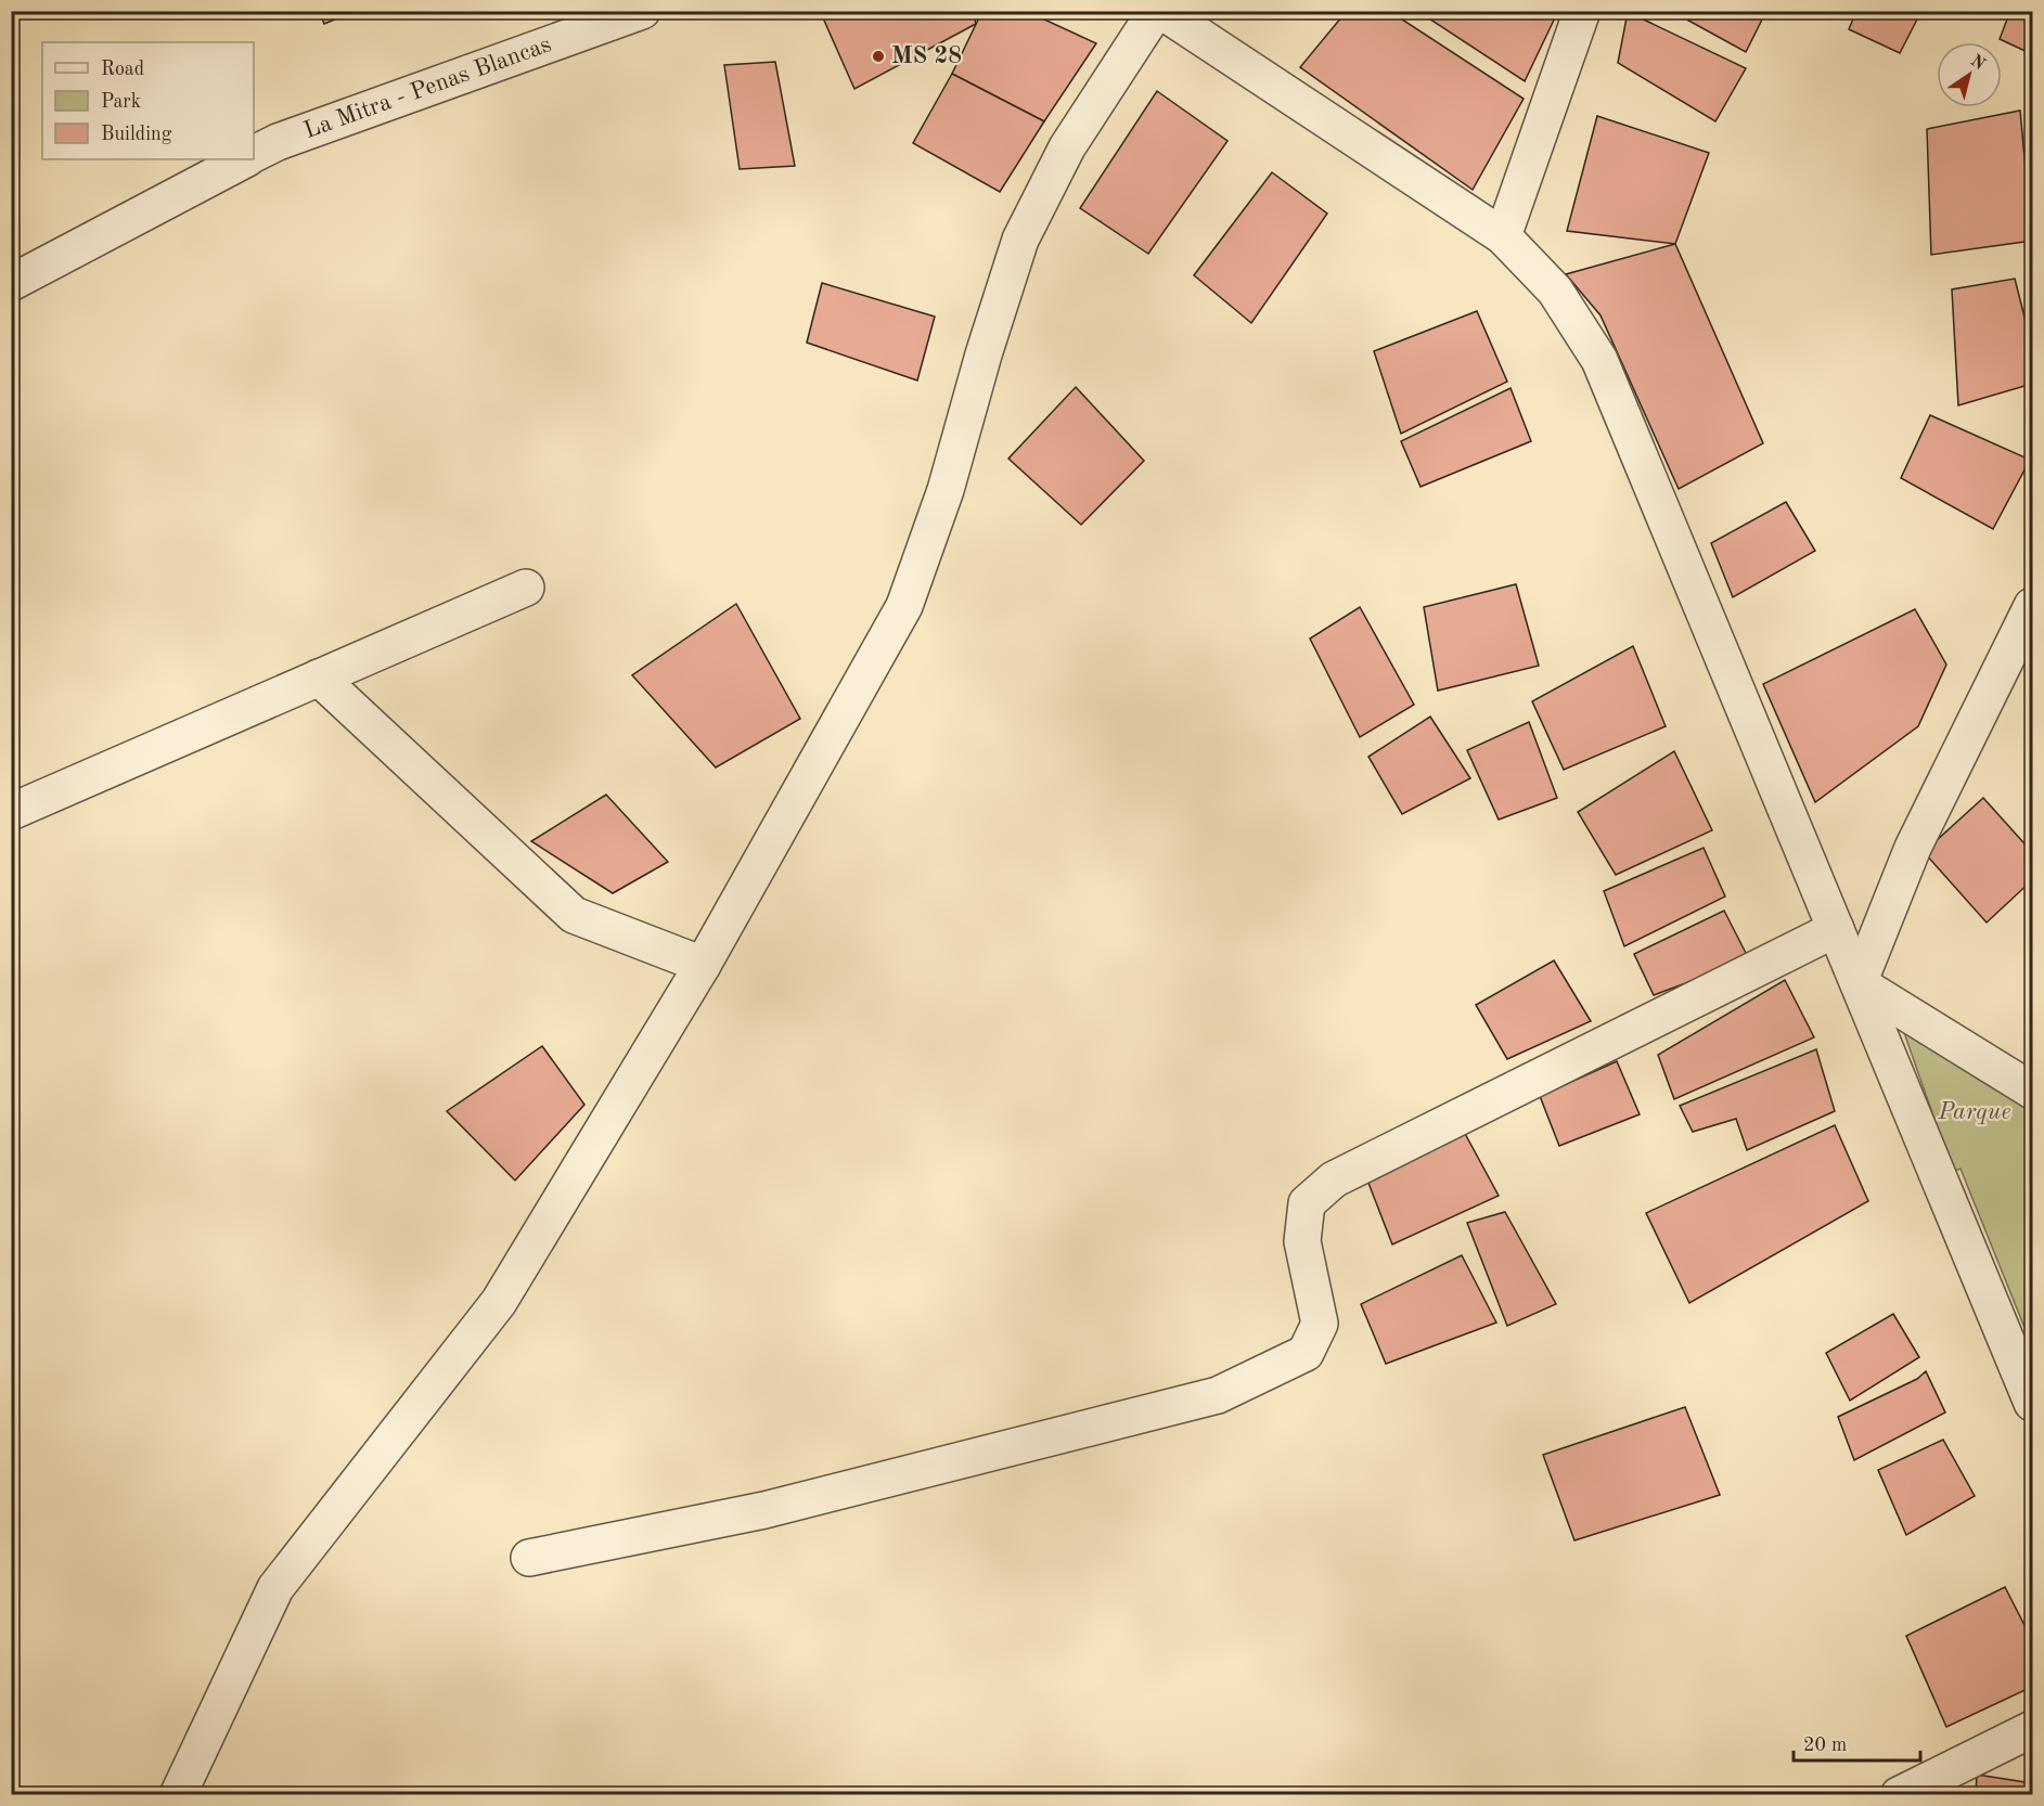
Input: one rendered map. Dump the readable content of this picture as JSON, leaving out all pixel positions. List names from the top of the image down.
{
  "streets": {
    "street": ["La Mitra - Penas Blancas"]
  },
  "parks": ["Parque"],
  "places": ["MS 28"],
  "legend": ["Road", "Park", "Building"],
  "scale_bar": "20 m",
  "north": "top right"
}
